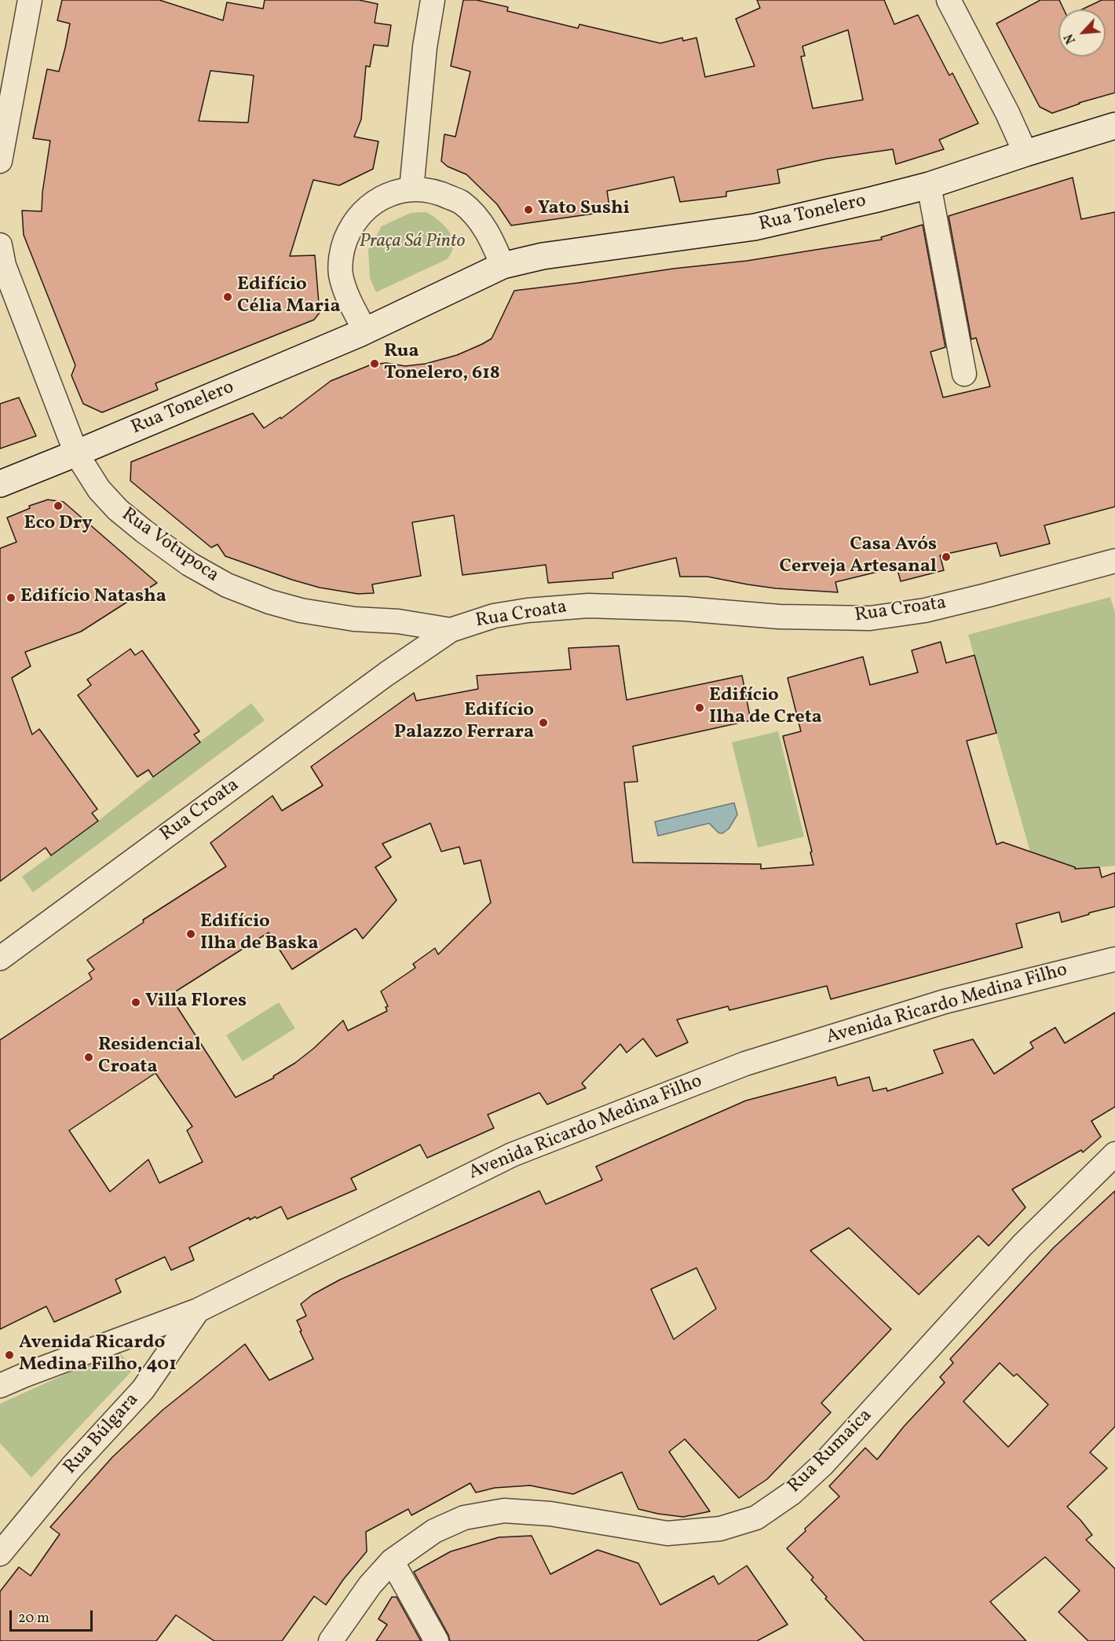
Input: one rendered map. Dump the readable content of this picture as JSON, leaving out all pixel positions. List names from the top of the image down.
{
  "streets": {
    "street": [
      "Rua Tonelero",
      "Rua Votupoca",
      "Rua Croata",
      "Avenida Ricardo Medina Filho",
      "Rua Búlgara",
      "Rua Rumaica"
    ]
  },
  "crossings": [
    ["Rua Tonelero", "Rua Votupoca"],
    ["Rua Votupoca", "Rua Croata"],
    ["Avenida Ricardo Medina Filho", "Rua Búlgara"]
  ],
  "parks": ["Praça Sá Pinto"],
  "places": [
    "Yato Sushi",
    "Edifício Célia Maria",
    "Rua Tonelero, 618",
    "Eco Dry",
    "Casa Avós Cerveja Artesanal",
    "Edifício Natasha",
    "Edifício Ilha de Creta",
    "Edifício Palazzo Ferrara",
    "Edifício Ilha de Baska",
    "Villa Flores",
    "Residencial Croata",
    "Avenida Ricardo Medina Filho, 401"
  ],
  "scale_bar": "20 m",
  "north": "bottom left"
}
